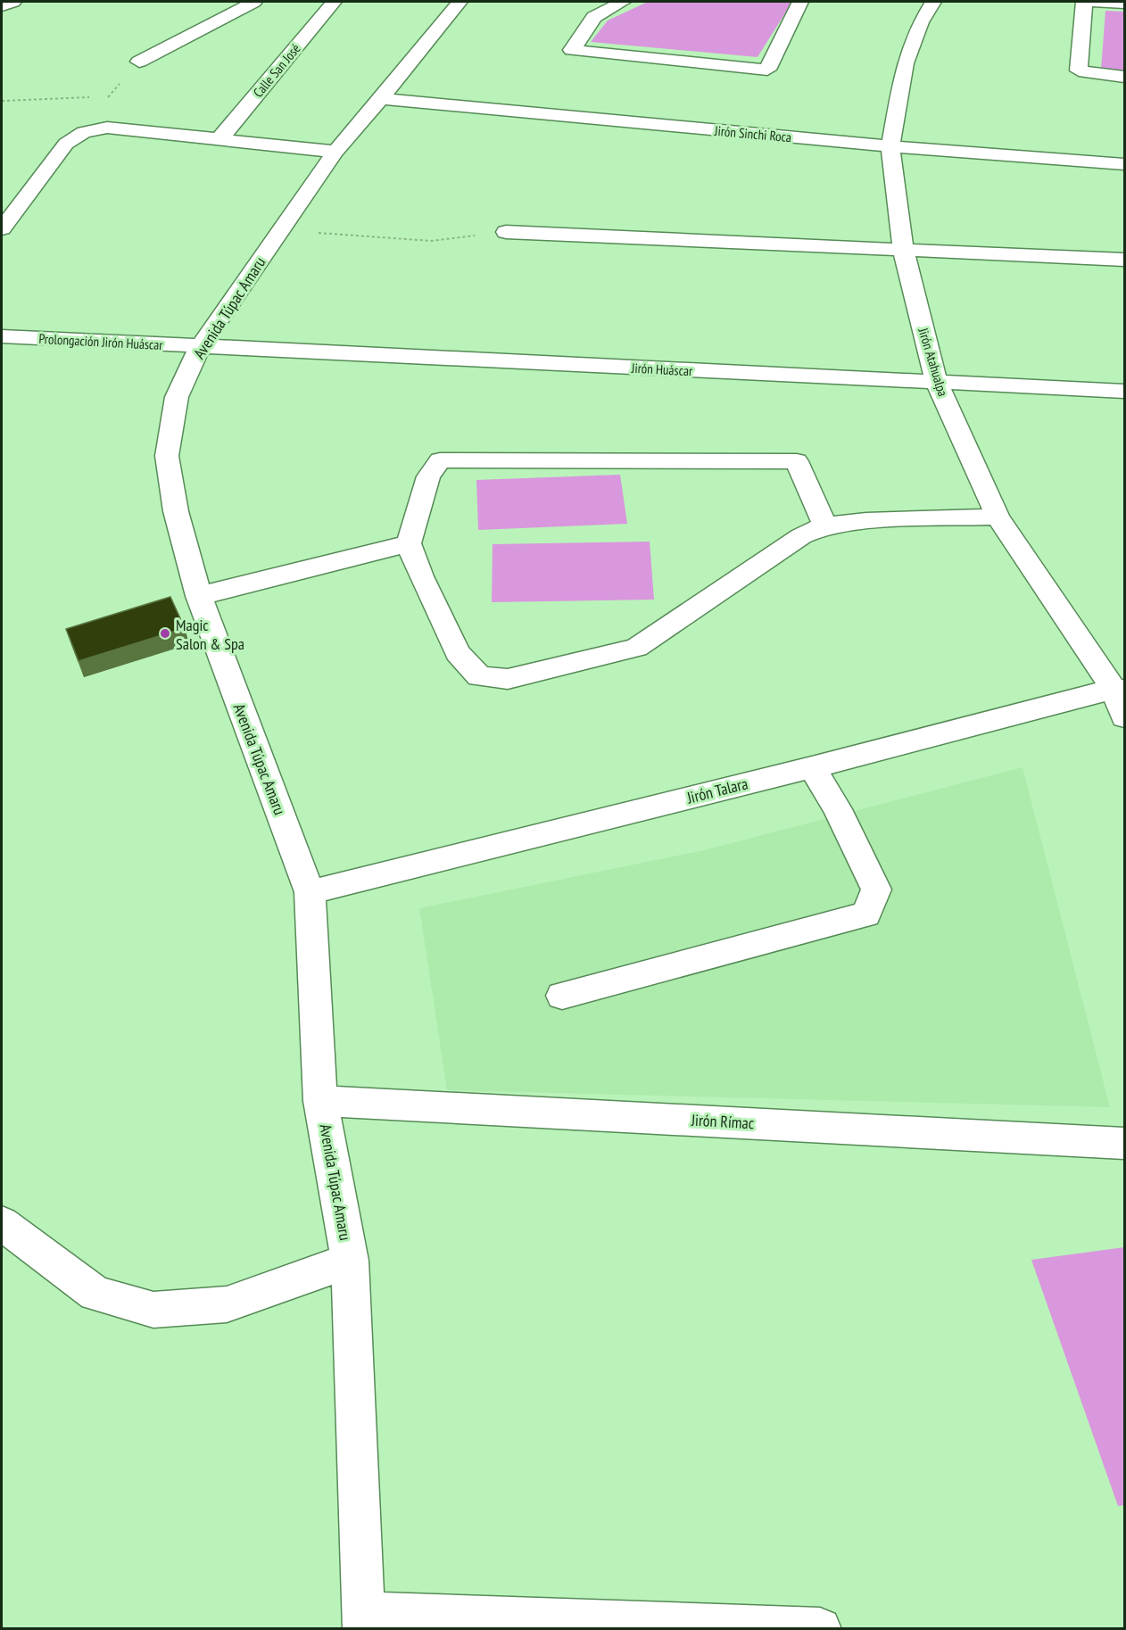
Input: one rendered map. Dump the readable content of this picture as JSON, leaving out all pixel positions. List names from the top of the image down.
{
  "streets": {
    "street": [
      "Calle San José",
      "Jirón Sinchi Roca",
      "Avenida Túpac Amaru",
      "Prolongación Jirón Huáscar",
      "Jirón Atahualpa",
      "Jirón Huáscar",
      "Jirón Talara",
      "Jirón Rímac"
    ]
  },
  "crossings": [
    ["Jirón Sinchi Roca", "Avenida Túpac Amaru"],
    ["Jirón Sinchi Roca", "Jirón Atahualpa"],
    ["Avenida Túpac Amaru", "Prolongación Jirón Huáscar"],
    ["Avenida Túpac Amaru", "Jirón Huáscar"],
    ["Avenida Túpac Amaru", "Jirón Talara"],
    ["Avenida Túpac Amaru", "Jirón Rímac"],
    ["Prolongación Jirón Huáscar", "Jirón Huáscar"],
    ["Jirón Atahualpa", "Jirón Huáscar"],
    ["Jirón Atahualpa", "Jirón Talara"]
  ],
  "places": ["Magic Salon & Spa"]
}
